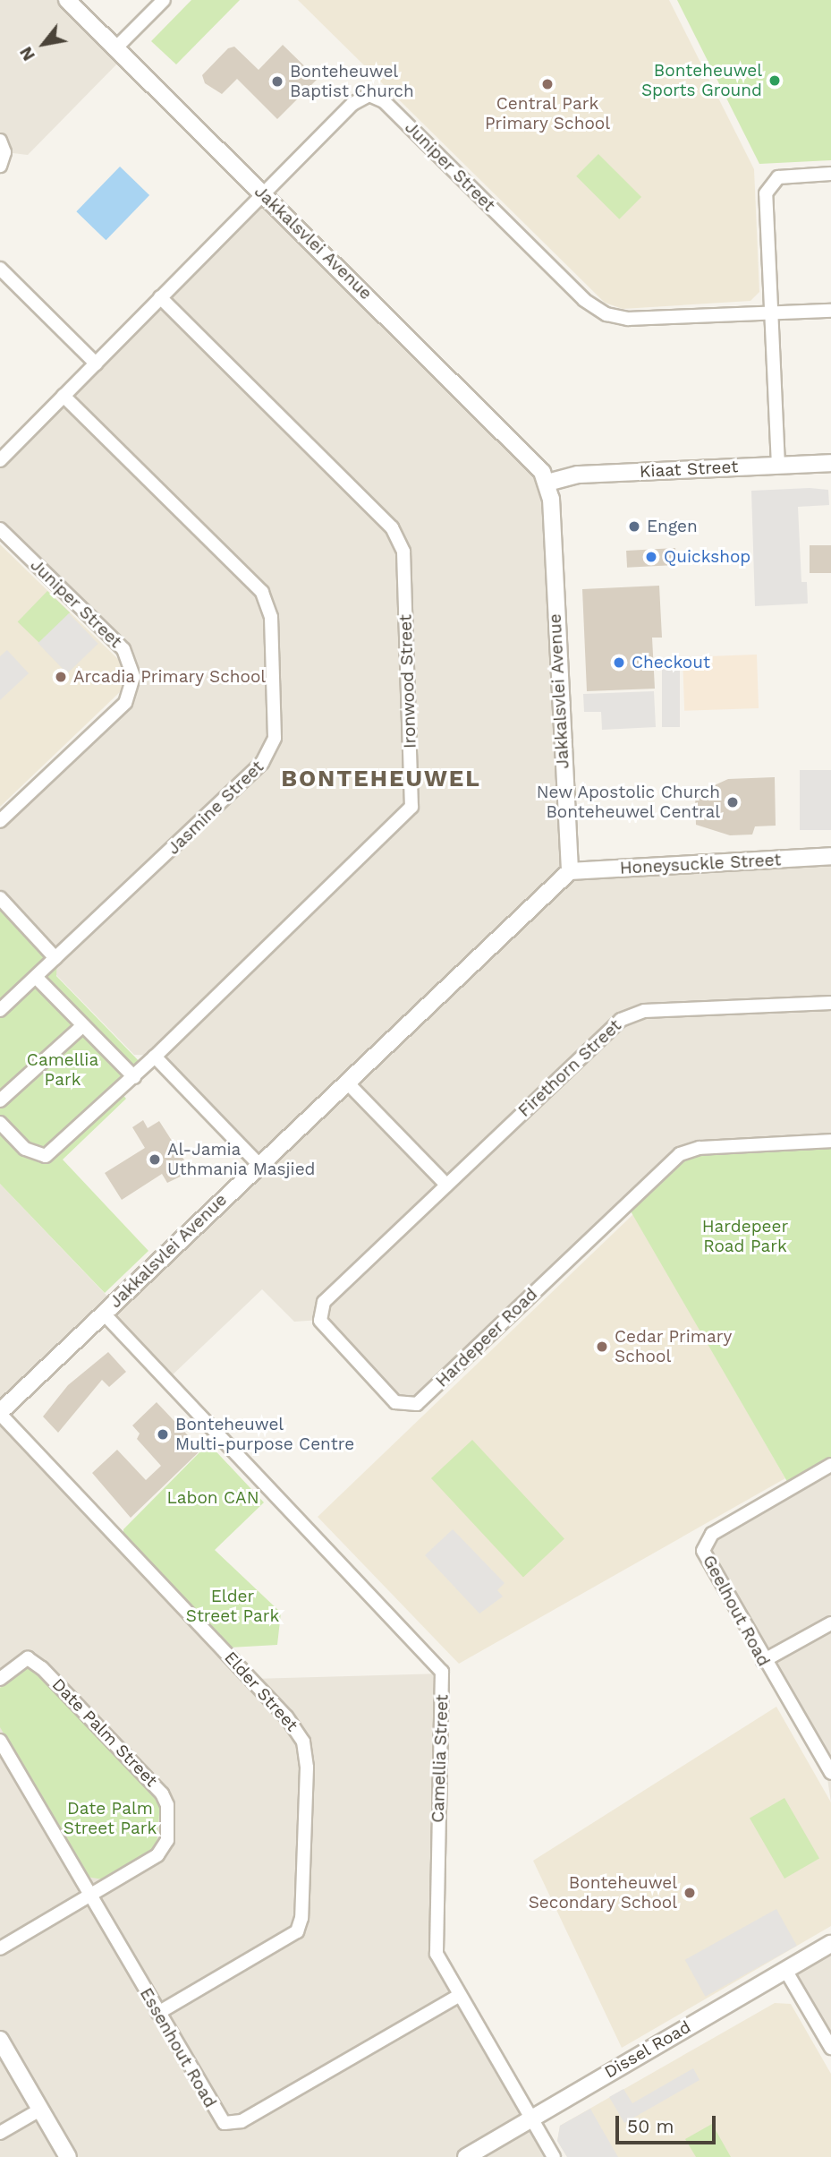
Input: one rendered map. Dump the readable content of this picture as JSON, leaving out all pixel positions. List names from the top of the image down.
{
  "streets": {
    "street": [
      "Juniper Street",
      "Jakkalsvlei Avenue",
      "Kiaat Street",
      "Ironwood Street",
      "Jasmine Street",
      "Honeysuckle Street",
      "Firethorn Street",
      "Hardepeer Road",
      "Geelhout Road",
      "Elder Street",
      "Date Palm Street",
      "Camellia Street",
      "Essenhout Road",
      "Dissel Road"
    ]
  },
  "crossings": [
    ["Juniper Street", "Jakkalsvlei Avenue"],
    ["Juniper Street", "Ironwood Street"],
    ["Juniper Street", "Jasmine Street"],
    ["Jakkalsvlei Avenue", "Kiaat Street"],
    ["Jakkalsvlei Avenue", "Honeysuckle Street"],
    ["Jakkalsvlei Avenue", "Elder Street"],
    ["Jakkalsvlei Avenue", "Camellia Street"],
    ["Firethorn Street", "Hardepeer Road"],
    ["Elder Street", "Essenhout Road"],
    ["Date Palm Street", "Essenhout Road"],
    ["Camellia Street", "Essenhout Road"],
    ["Camellia Street", "Dissel Road"]
  ],
  "districts": ["BONTEHEUWEL"],
  "parks": [
    "Camellia Park",
    "Hardepeer Road Park",
    "Labon CAN",
    "Elder Street Park",
    "Date Palm Street Park"
  ],
  "places": [
    "Bonteheuwel Sports Ground",
    "Bonteheuwel Baptist Church",
    "Central Park Primary School",
    "Engen",
    "Quickshop",
    "Checkout",
    "Arcadia Primary School",
    "New Apostolic Church Bonteheuwel Central",
    "Al-Jamia Uthmania Masjied",
    "Cedar Primary School",
    "Bonteheuwel Multi-purpose Centre",
    "Bonteheuwel Secondary School"
  ],
  "scale_bar": "50 m",
  "north": "bottom left"
}
